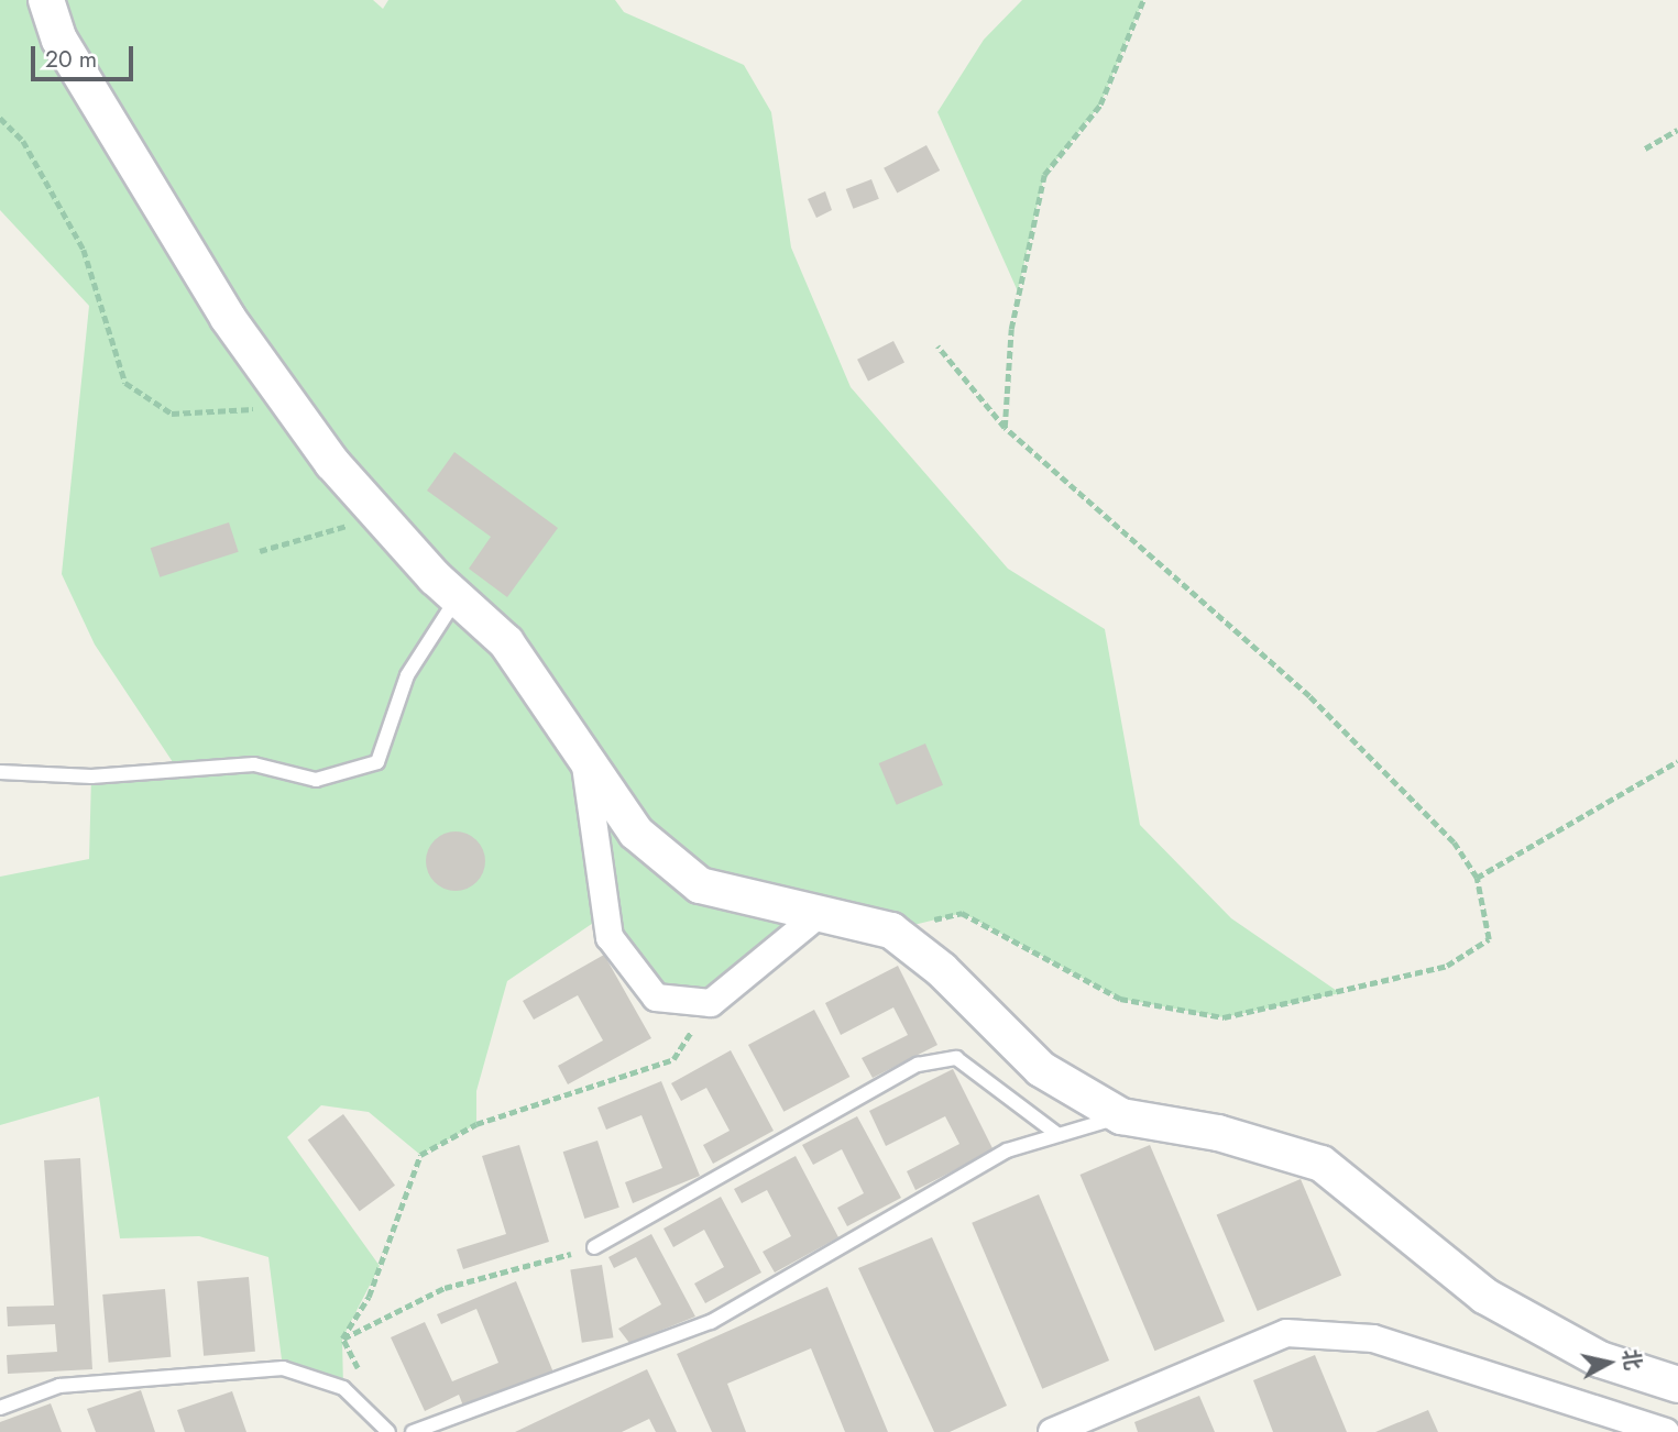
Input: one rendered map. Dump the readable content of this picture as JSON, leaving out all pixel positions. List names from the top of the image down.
{
  "scale_bar": "20 m",
  "north": "right"
}
